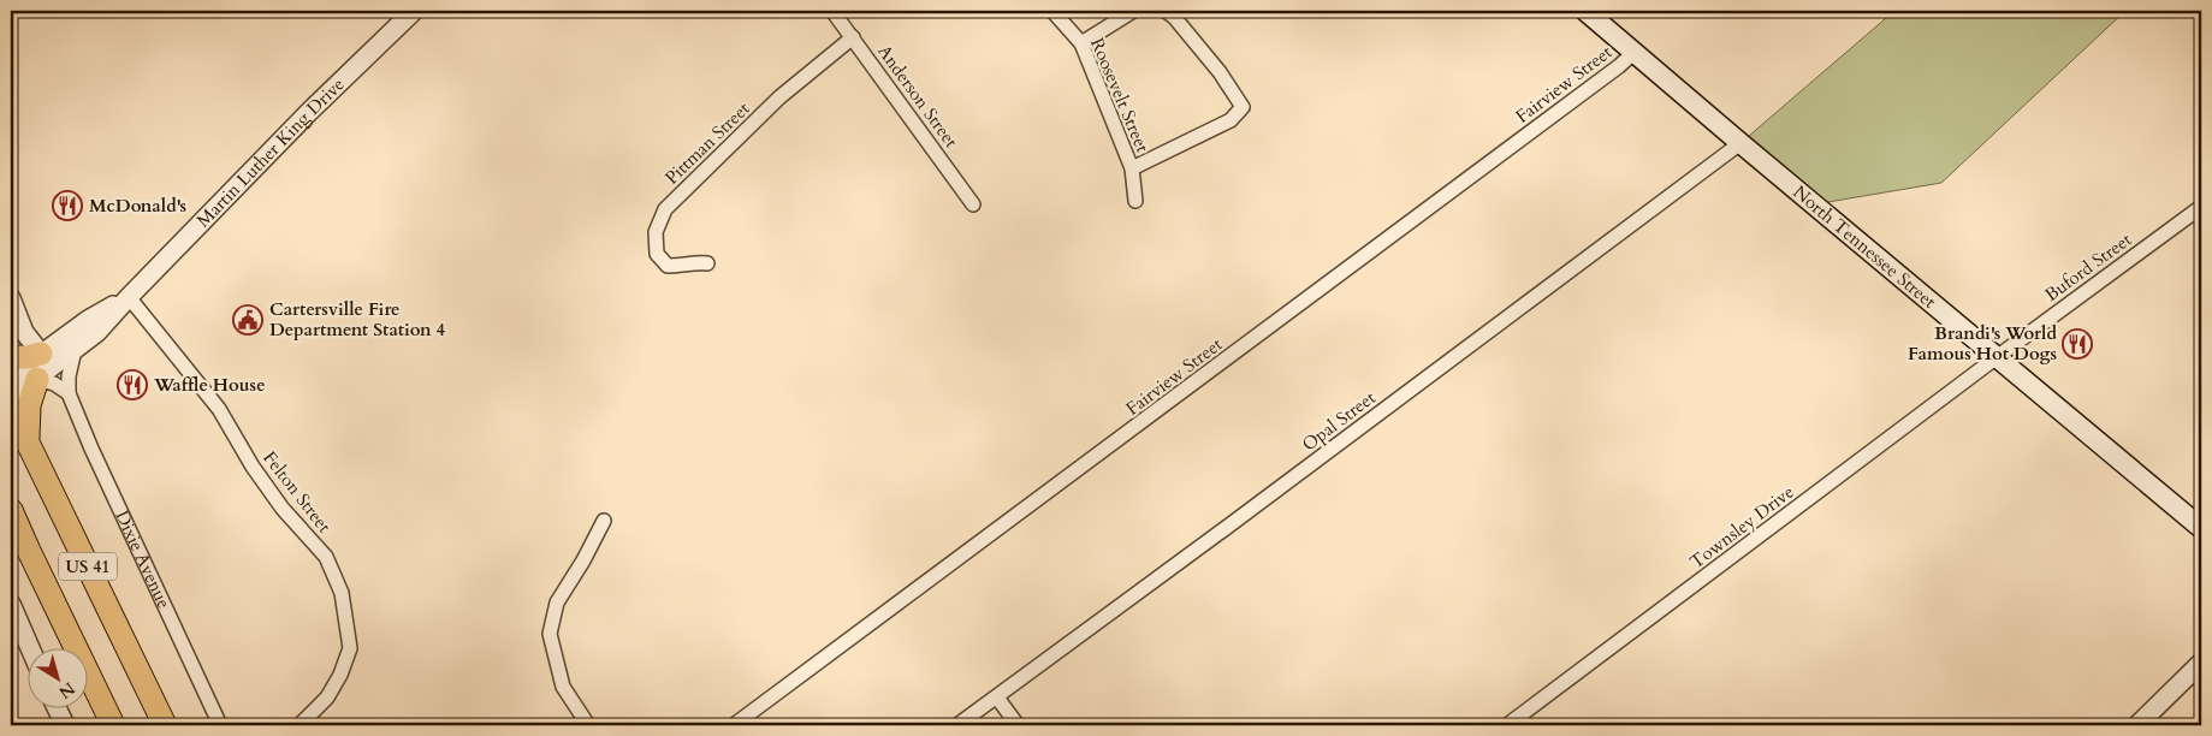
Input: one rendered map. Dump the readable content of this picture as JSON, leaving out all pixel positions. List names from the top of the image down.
{
  "streets": {
    "main road": ["North Tennessee Street", "US 41"],
    "street": [
      "Fairview Street",
      "Roosevelt Street",
      "Anderson Street",
      "Pittman Street",
      "Martin Luther King Drive",
      "Buford Street",
      "Opal Street",
      "Felton Street",
      "Townsley Drive",
      "Dixie Avenue"
    ]
  },
  "crossings": [
    ["Fairview Street", "North Tennessee Street"],
    ["Anderson Street", "Pittman Street"],
    ["Martin Luther King Drive", "Felton Street"],
    ["Martin Luther King Drive", "Dixie Avenue"],
    ["North Tennessee Street", "Buford Street"],
    ["North Tennessee Street", "Opal Street"],
    ["North Tennessee Street", "Townsley Drive"],
    ["Buford Street", "Townsley Drive"]
  ],
  "places": {
    "restaurant": ["McDonald's", "Brandi's World Famous Hot Dogs", "Waffle House"],
    "public building": ["Cartersville Fire Department Station 4"]
  },
  "north": "bottom right"
}
